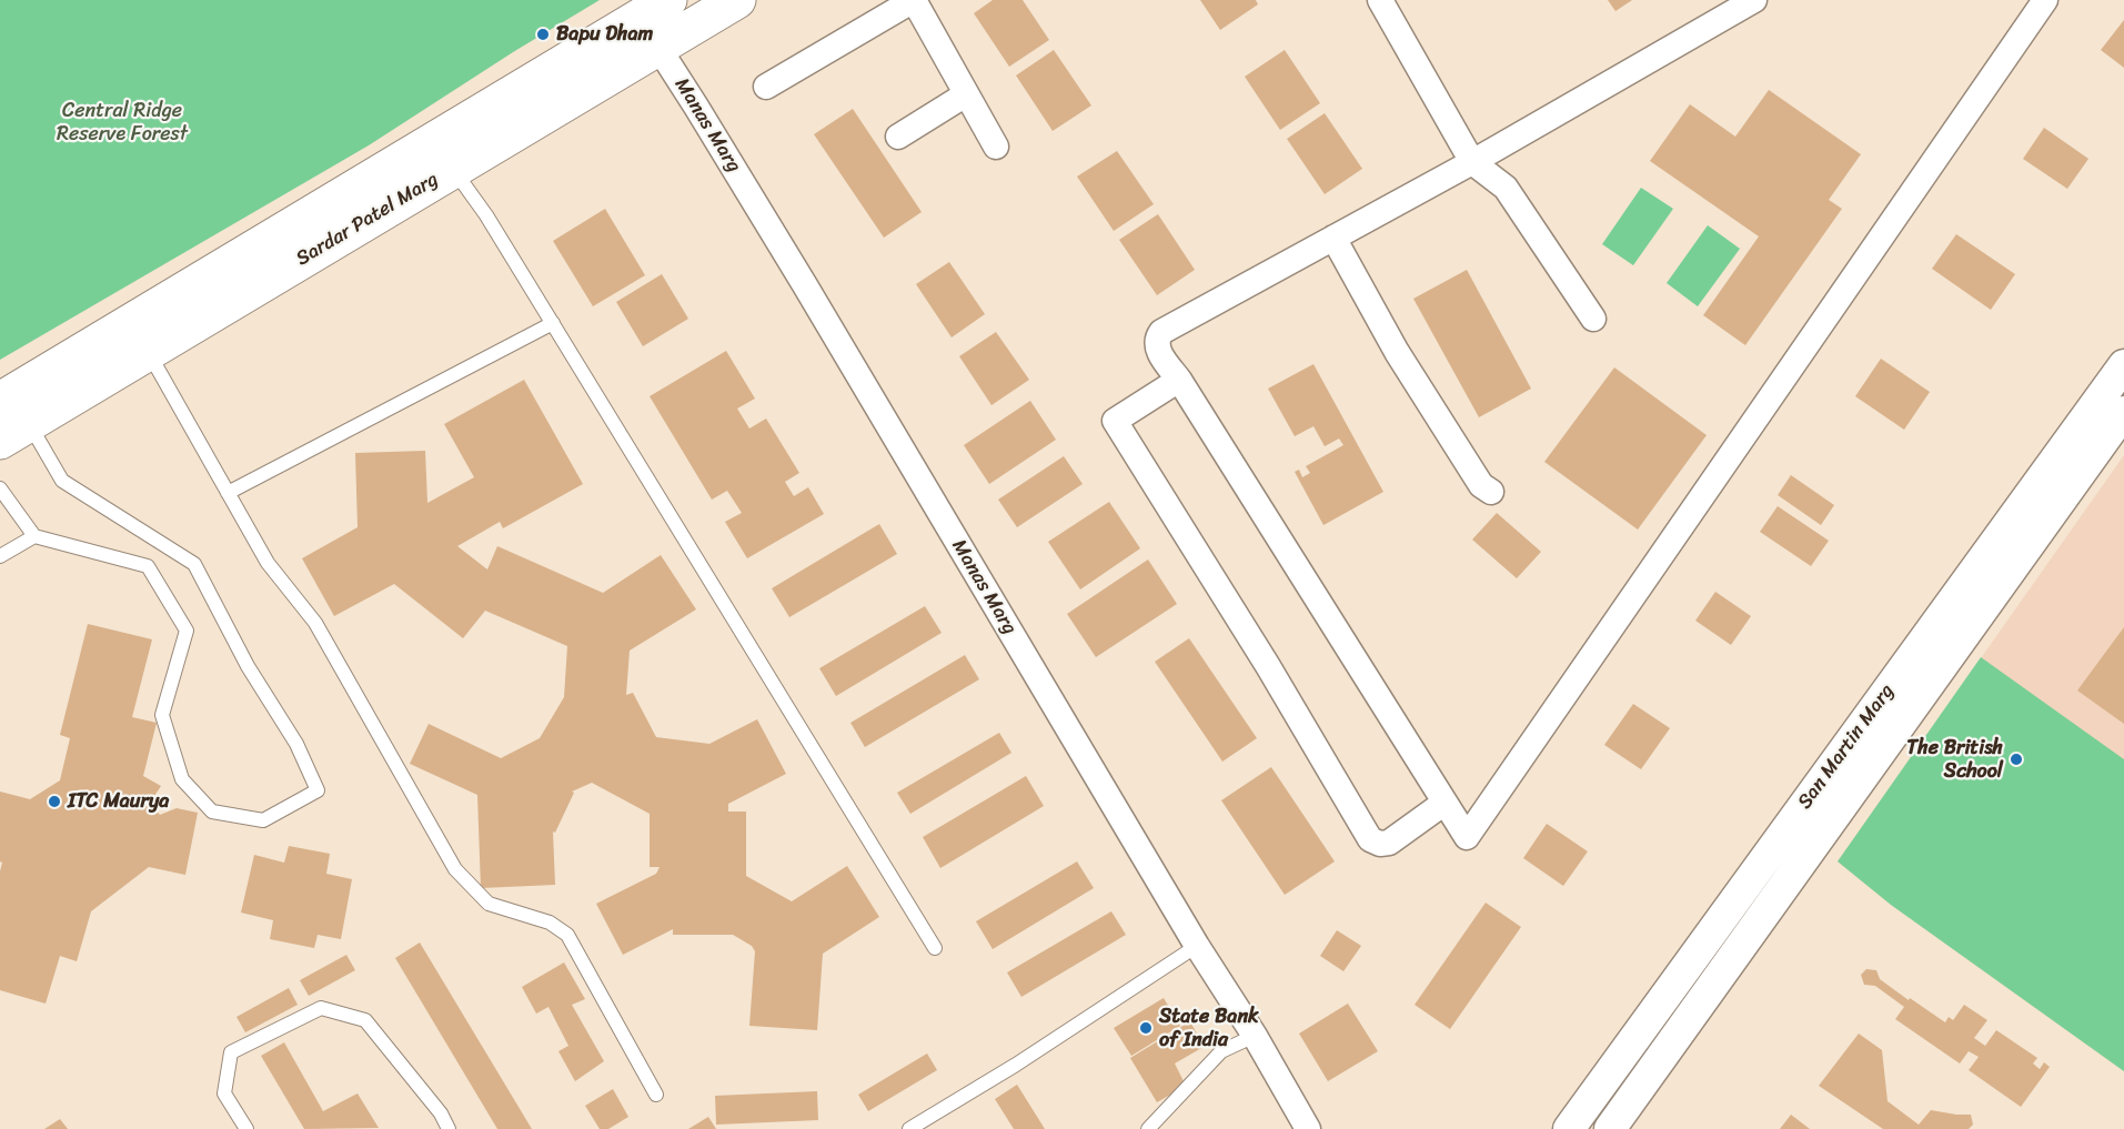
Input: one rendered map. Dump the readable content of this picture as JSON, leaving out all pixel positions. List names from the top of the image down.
{
  "streets": {
    "main road": ["Sardar Patel Marg"],
    "street": ["Manas Marg", "San Martin Marg"]
  },
  "crossings": [
    ["Manas Marg", "Sardar Patel Marg"]
  ],
  "parks": ["Central Ridge Reserve Forest"],
  "places": [
    "Bapu Dham",
    "The British School",
    "ITC Maurya",
    "State Bank of India"
  ]
}
